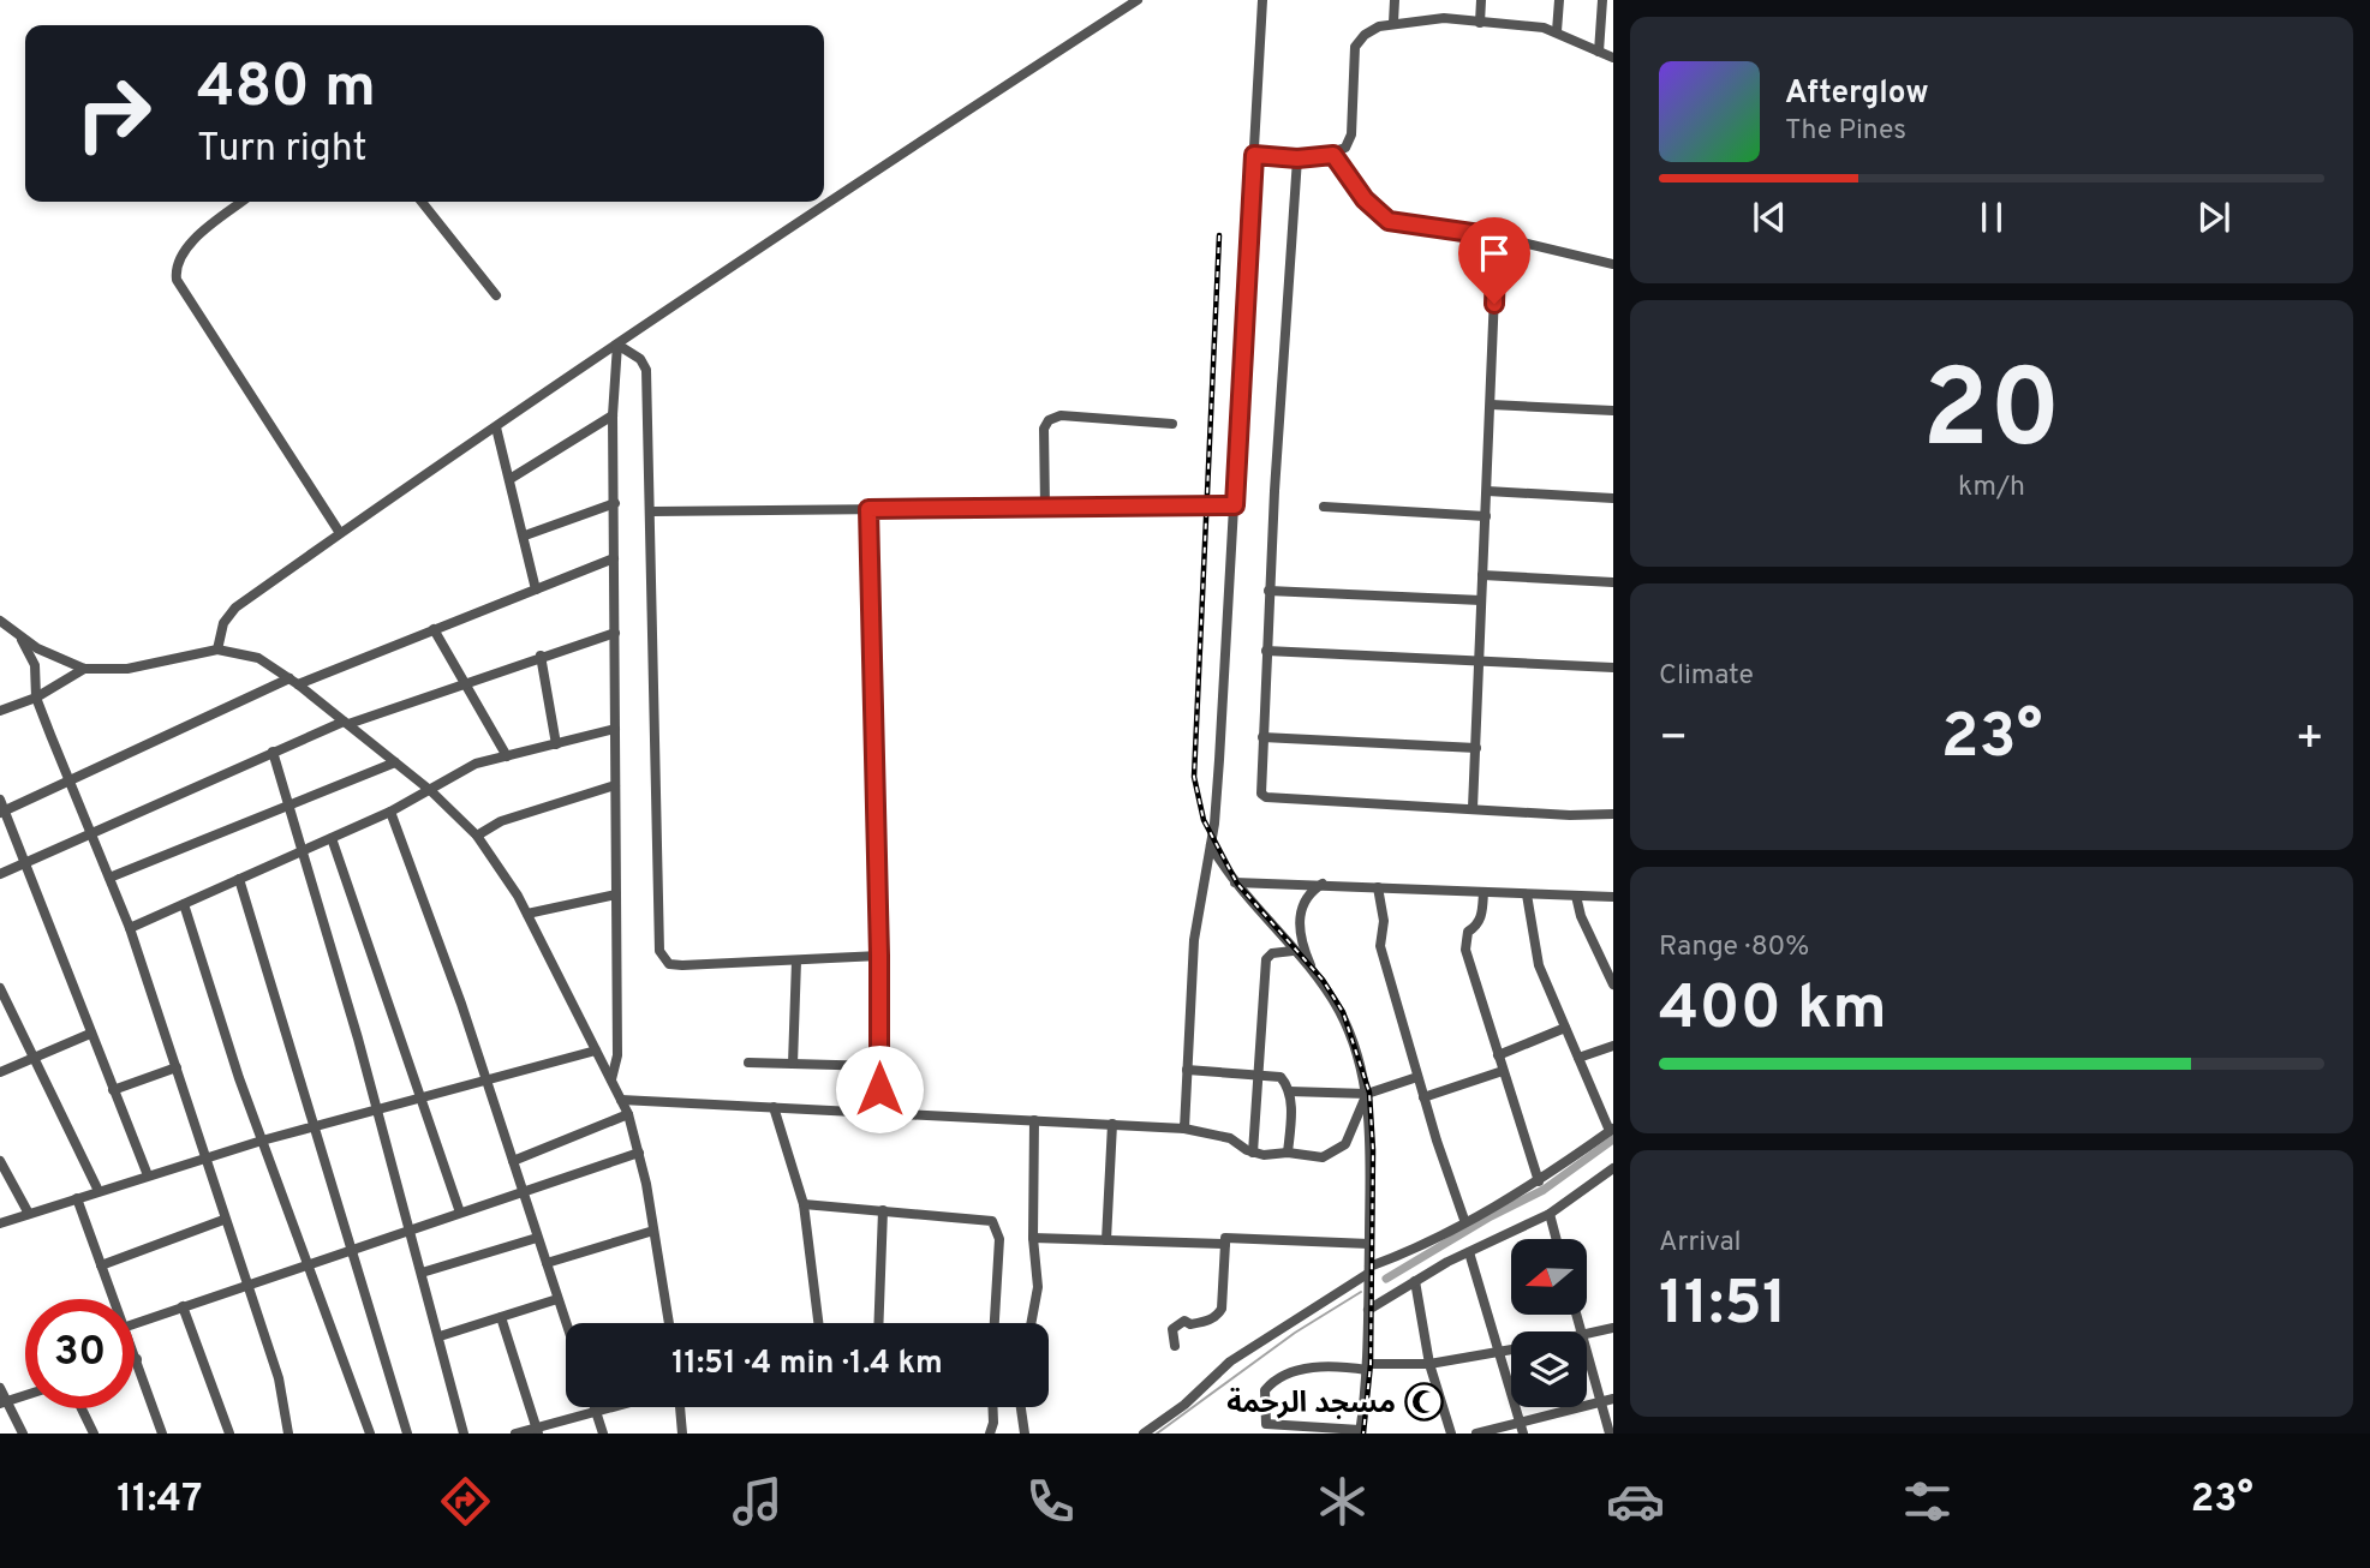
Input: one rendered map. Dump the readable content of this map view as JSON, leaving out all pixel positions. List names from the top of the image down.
{
  "places": {
    "mosque": ["مسجد الرحمة"]
  },
  "north": "left",
  "page": {
    "turn": ["480 m", "Turn right"],
    "song": ["Afterglow", "The Pines"],
    "tile": [
      ["20", "km/h"],
      "Climate",
      ["Range · 80%", "400 km"],
      ["Arrival", "11:51"]
    ],
    "heat": ["−", "23°", "+"],
    "limit": "30",
    "trip": "11:51 · 4 min · 1.4 km",
    "tabs": ["11:47", "23°"]
  }
}
